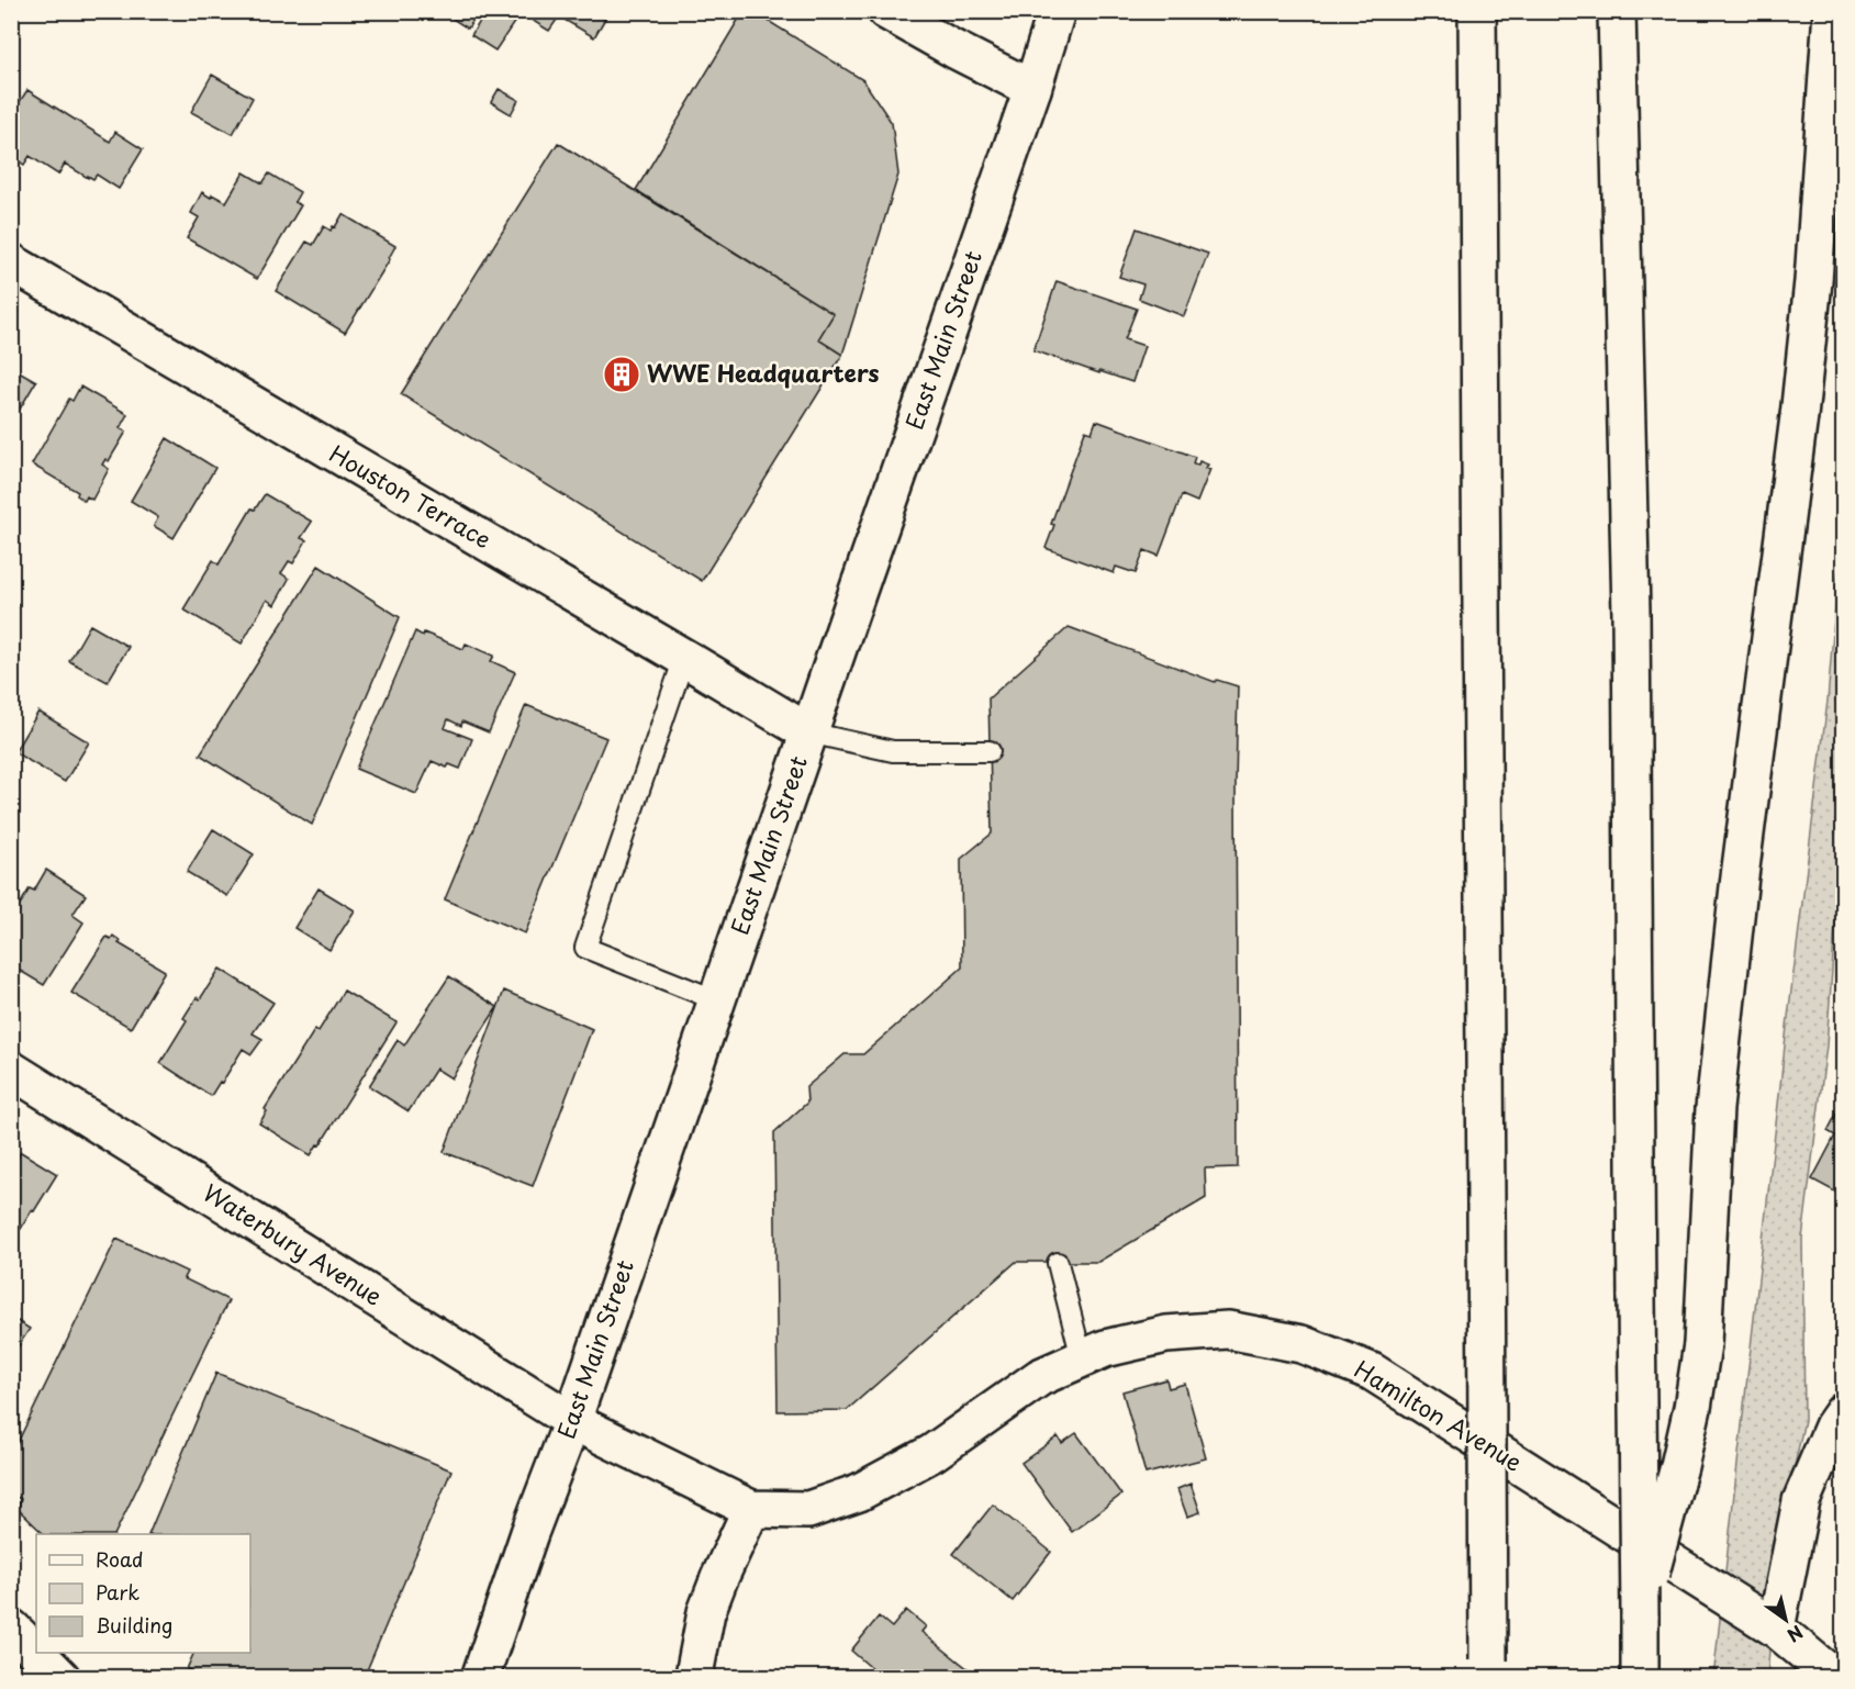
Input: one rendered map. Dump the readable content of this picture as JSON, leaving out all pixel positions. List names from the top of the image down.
{
  "streets": {
    "main road": [
      "East Main Street",
      "Houston Terrace",
      "Waterbury Avenue",
      "Hamilton Avenue"
    ]
  },
  "crossings": [
    ["East Main Street", "Houston Terrace"],
    ["East Main Street", "Waterbury Avenue"],
    ["East Main Street", "Hamilton Avenue"],
    ["Waterbury Avenue", "Hamilton Avenue"]
  ],
  "places": {
    "building": ["WWE Headquarters"]
  },
  "legend": ["Road", "Park", "Building"],
  "north": "bottom right"
}
